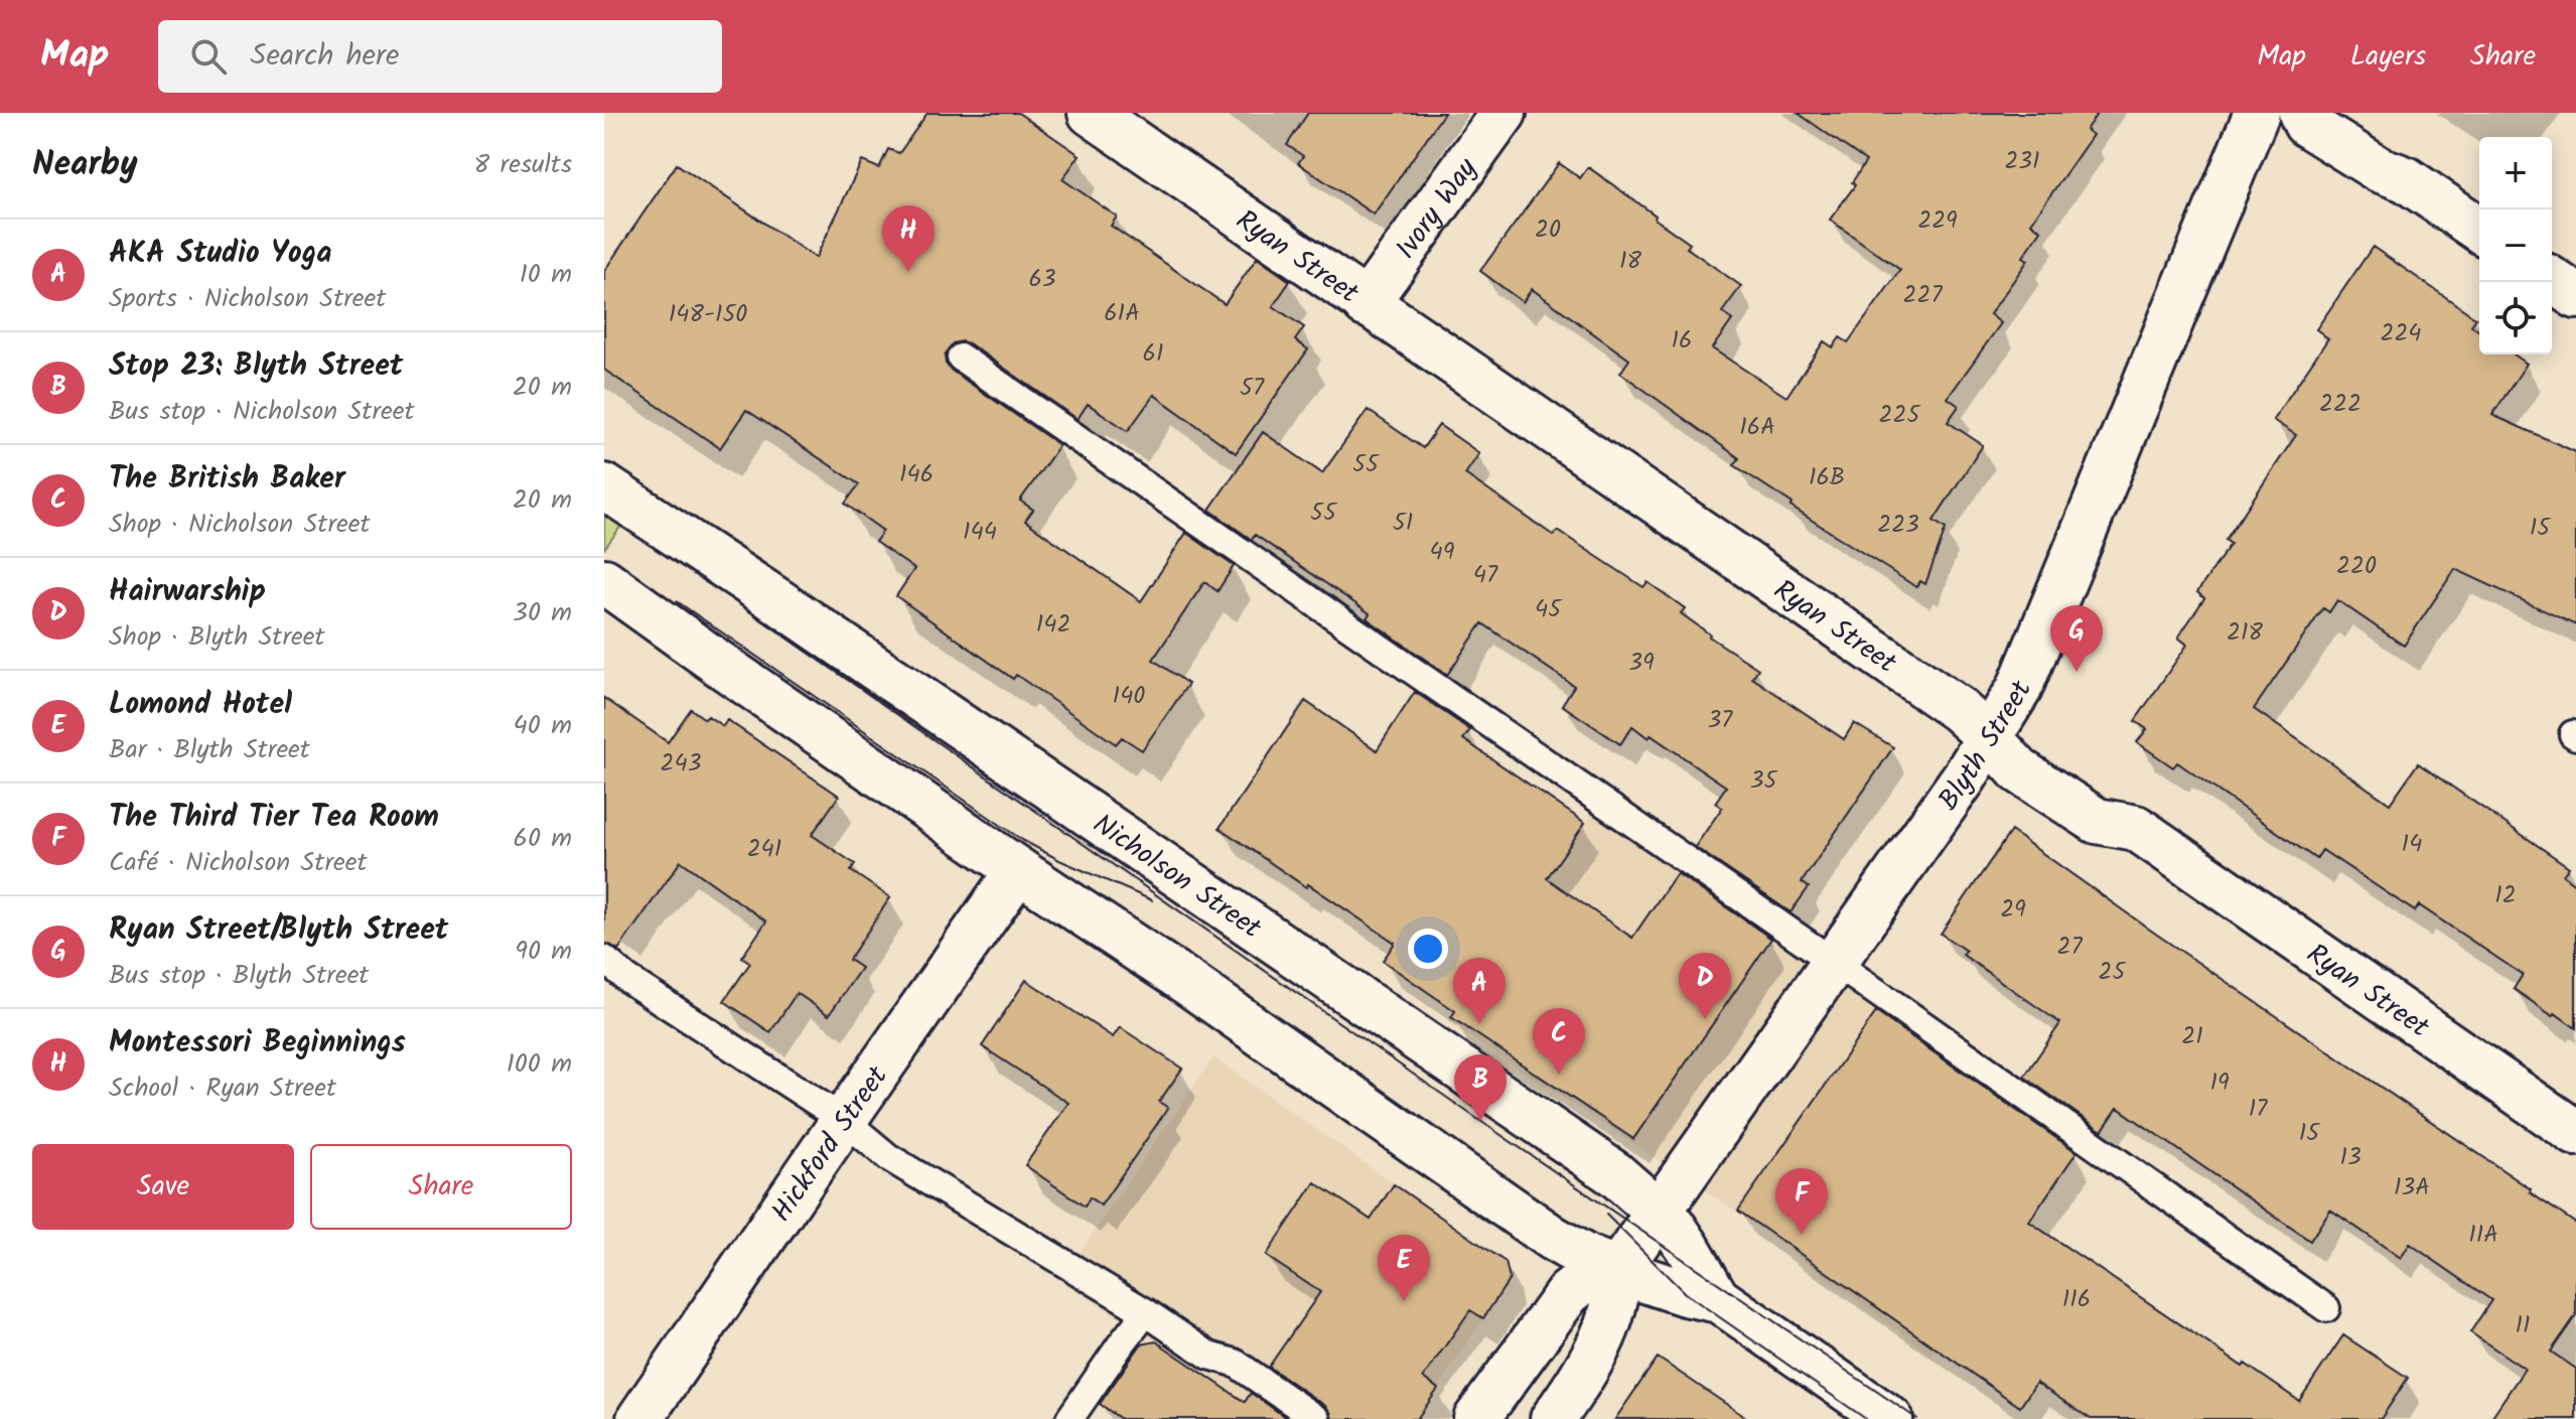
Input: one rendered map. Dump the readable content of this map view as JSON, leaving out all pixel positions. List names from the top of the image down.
{
  "streets": {
    "street": [
      "Ivory Way",
      "Ryan Street",
      "Blyth Street",
      "Nicholson Street",
      "Hickford Street"
    ]
  },
  "crossings": [
    ["Ivory Way", "Ryan Street"],
    ["Ryan Street", "Blyth Street"],
    ["Blyth Street", "Nicholson Street"],
    ["Nicholson Street", "Hickford Street"]
  ],
  "house_numbers": [
    "231",
    "229",
    "20",
    "18",
    "63",
    "227",
    "61A",
    "148-150",
    "224",
    "16",
    "61",
    "57",
    "222",
    "225",
    "16A",
    "55",
    "146",
    "16B",
    "55",
    "51",
    "223",
    "15",
    "144",
    "49",
    "220",
    "47",
    "45",
    "142",
    "218",
    "39",
    "140",
    "37",
    "243",
    "35",
    "14",
    "241",
    "12",
    "29",
    "27",
    "25",
    "21",
    "19",
    "17",
    "15",
    "13",
    "13A",
    "11A",
    "116",
    "11"
  ],
  "page": {
    "header": "Map",
    "search": "Search here",
    "nav": ["Map", "Layers", "Share"],
    "heading": ["Nearby", "8 results"],
    "map_buttons": ["+", "−"],
    "pins": [
      "H",
      "G",
      "D",
      "A",
      "C",
      "B",
      "F",
      "E"
    ],
    "list": [
      {
        "mark": "A",
        "name": "AKA Studio Yoga",
        "note": "Sports · Nicholson Street",
        "value": "10 m"
      },
      {
        "mark": "B",
        "name": "Stop 23: Blyth Street",
        "note": "Bus stop · Nicholson Street",
        "value": "20 m"
      },
      {
        "mark": "C",
        "name": "The British Baker",
        "note": "Shop · Nicholson Street",
        "value": "20 m"
      },
      {
        "mark": "D",
        "name": "Hairwarship",
        "note": "Shop · Blyth Street",
        "value": "30 m"
      },
      {
        "mark": "E",
        "name": "Lomond Hotel",
        "note": "Bar · Blyth Street",
        "value": "40 m"
      },
      {
        "mark": "F",
        "name": "The Third Tier Tea Room",
        "note": "Café · Nicholson Street",
        "value": "60 m"
      },
      {
        "mark": "G",
        "name": "Ryan Street/Blyth Street",
        "note": "Bus stop · Blyth Street",
        "value": "90 m"
      },
      {
        "mark": "H",
        "name": "Montessori Beginnings",
        "note": "School · Ryan Street",
        "value": "100 m"
      }
    ],
    "buttons": ["Save", "Share"]
  }
}
